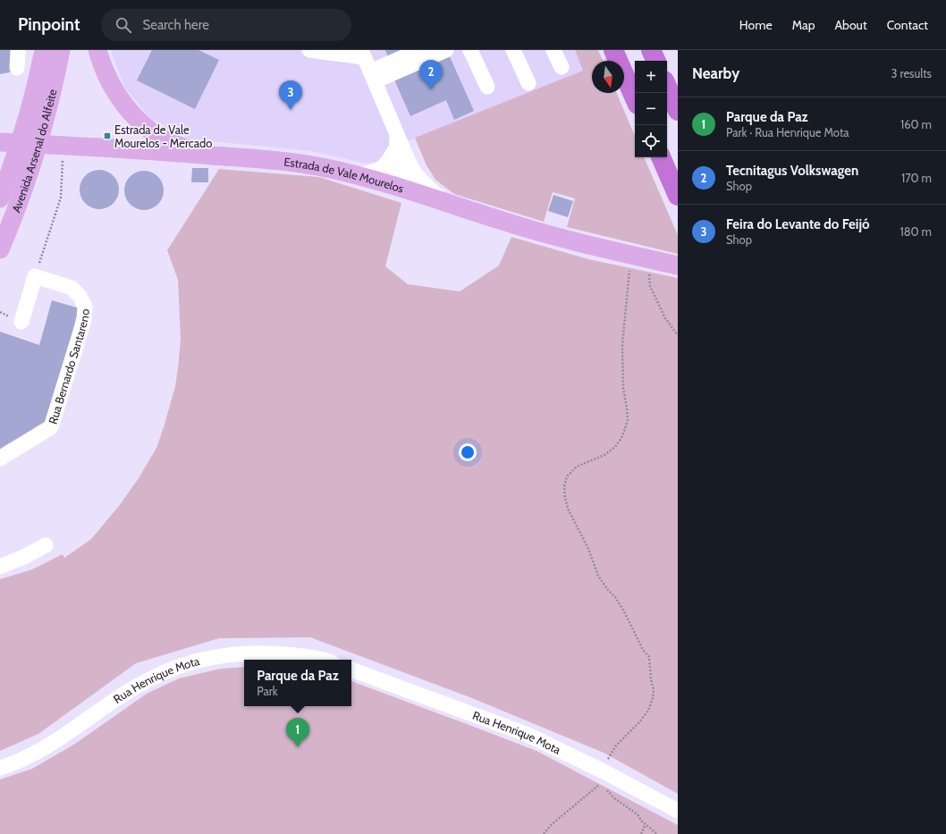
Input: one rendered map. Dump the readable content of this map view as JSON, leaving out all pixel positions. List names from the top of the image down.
{
  "streets": {
    "main road": ["Avenida Arsenal do Alfeite", "Estrada de Vale Mourelos"],
    "street": ["Rua Bernardo Santareno", "Rua Henrique Mota"]
  },
  "places": {
    "transit": ["Estrada de Vale Mourelos - Mercado"]
  },
  "north": "bottom",
  "page": {
    "header": "Pinpoint",
    "search": "Search here",
    "nav": [
      "Home",
      "Map",
      "About",
      "Contact"
    ],
    "heading": ["Nearby", "3 results"],
    "pins": ["2", "3", "1"],
    "map_buttons": ["+", "−"],
    "list": [
      {
        "mark": "1",
        "name": "Parque da Paz",
        "note": "Park · Rua Henrique Mota",
        "value": "160 m"
      },
      {
        "mark": "2",
        "name": "Tecnitagus Volkswagen",
        "note": "Shop",
        "value": "170 m"
      },
      {
        "mark": "3",
        "name": "Feira do Levante do Feijó",
        "note": "Shop",
        "value": "180 m"
      }
    ],
    "popup": ["Parque da Paz", "Park"]
  }
}
